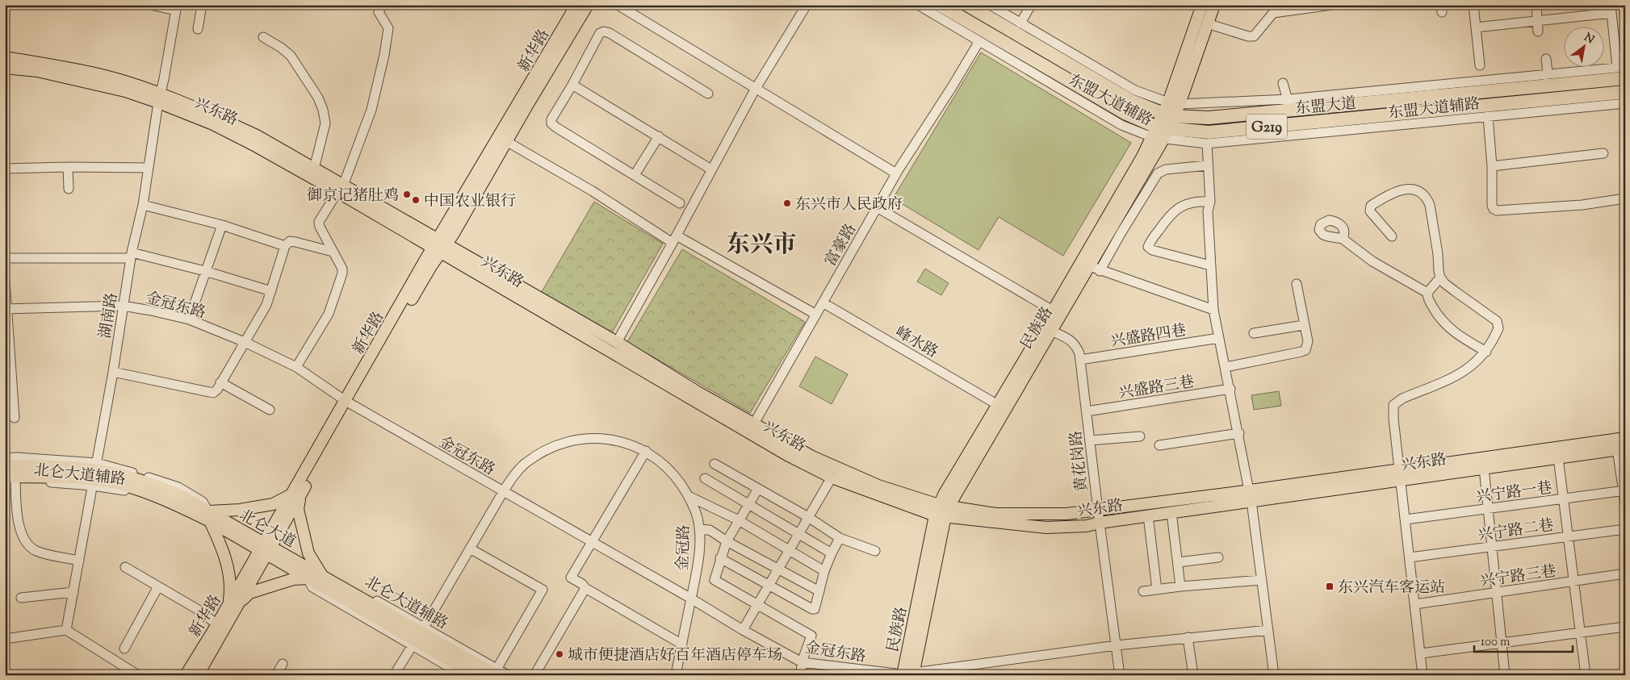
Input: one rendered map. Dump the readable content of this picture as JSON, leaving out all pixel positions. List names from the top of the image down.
{
  "streets": {
    "highway": ["东盟大道", "G219"],
    "main road": [
      "新华路",
      "兴东路",
      "民族路",
      "北仑大道"
    ],
    "street": [
      "东盟大道辅路",
      "富豪路",
      "金冠东路",
      "湖南路",
      "兴盛路四巷",
      "峰水路",
      "兴盛路三巷",
      "黄花岗路",
      "北仑大道辅路",
      "兴宁路一巷",
      "兴宁路二巷",
      "金冠路",
      "兴宁路三巷"
    ]
  },
  "crossings": [
    ["新华路", "兴东路"],
    ["新华路", "金冠东路"],
    ["新华路", "北仑大道"],
    ["东盟大道辅路", "东盟大道"],
    ["东盟大道辅路", "富豪路"],
    ["东盟大道辅路", "民族路"],
    ["东盟大道", "民族路"],
    ["兴东路", "富豪路"],
    ["兴东路", "湖南路"],
    ["兴东路", "民族路"],
    ["兴东路", "黄花岗路"],
    ["富豪路", "峰水路"],
    ["金冠东路", "湖南路"],
    ["金冠东路", "民族路"],
    ["金冠东路", "黄花岗路"],
    ["金冠东路", "金冠路"],
    ["湖南路", "北仑大道辅路"],
    ["湖南路", "北仑大道"],
    ["民族路", "峰水路"],
    ["民族路", "黄花岗路"],
    ["兴盛路四巷", "黄花岗路"],
    ["兴盛路三巷", "黄花岗路"],
    ["北仑大道辅路", "北仑大道"],
    ["北仑大道辅路", "金冠路"],
    ["北仑大道", "金冠路"]
  ],
  "districts": ["东兴市"],
  "places": {
    "other": [
      "御京记猪肚鸡",
      "中国农业银行",
      "东兴市人民政府",
      "城市便捷酒店好百年酒店停车场"
    ],
    "transit": ["东兴汽车客运站"]
  },
  "scale_bar": "100 m",
  "north": "top right"
}
